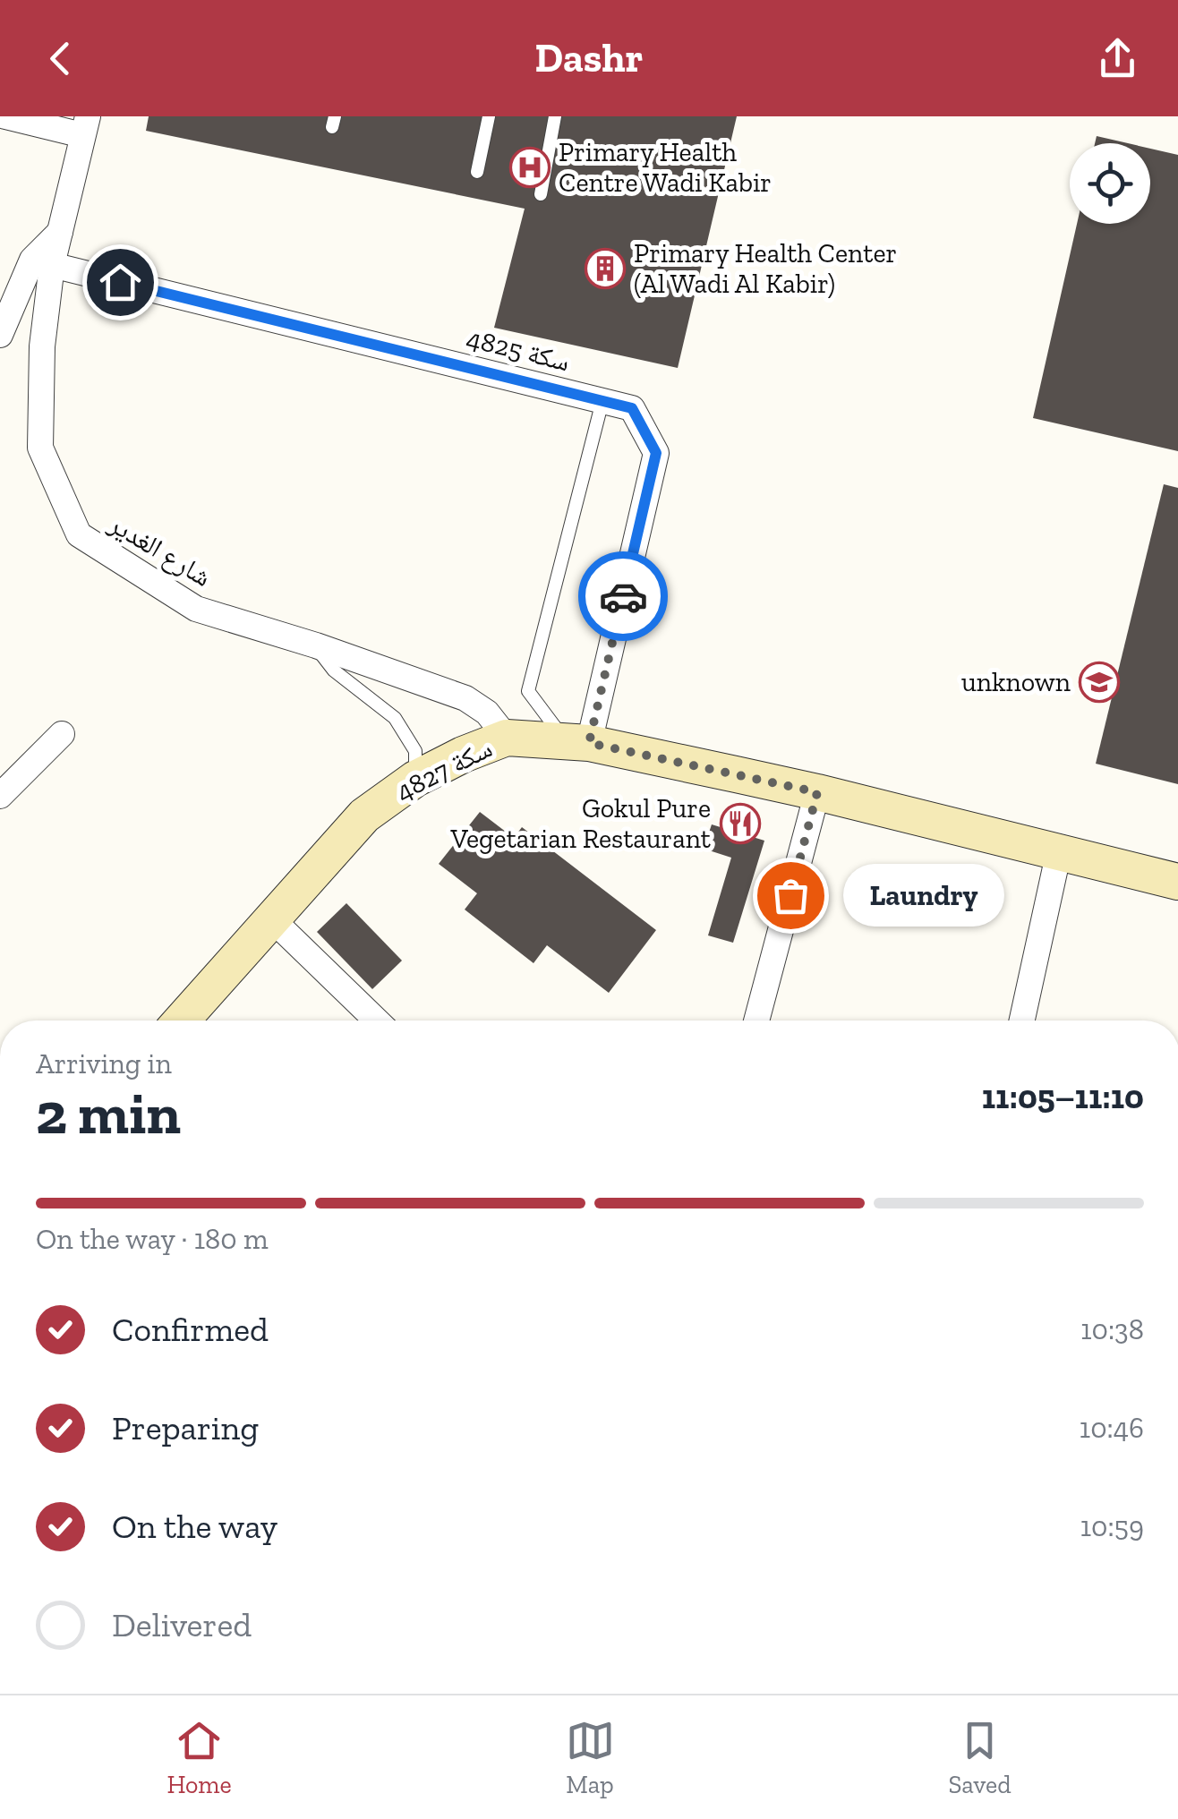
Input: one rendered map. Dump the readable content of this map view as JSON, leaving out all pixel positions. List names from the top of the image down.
{
  "streets": {
    "street": ["سكة 4825", "شارع الغدير", "سكة 4827"]
  },
  "crossings": [
    ["سكة 4825", "شارع الغدير"],
    ["سكة 4825", "سكة 4827"],
    ["شارع الغدير", "سكة 4827"]
  ],
  "places": {
    "hospital": ["Primary Health Centre Wadi Kabir"],
    "building": ["Primary Health Center (Al Wadi Al Kabir)"],
    "school or university": ["unknown"],
    "restaurant": ["Gokul Pure Vegetarian Restaurant"],
    "other": ["Laundry"]
  },
  "page": {
    "header": "Dashr",
    "bubble": "Laundry",
    "heading": ["2 min", "Arriving in", "11:05–11:10"],
    "bar": "On the way · 180 m",
    "list": [
      ["Confirmed", "10:38"],
      ["Preparing", "10:46"],
      ["On the way", "10:59"],
      "Delivered"
    ],
    "tabs": ["Home", "Map", "Saved"]
  }
}
